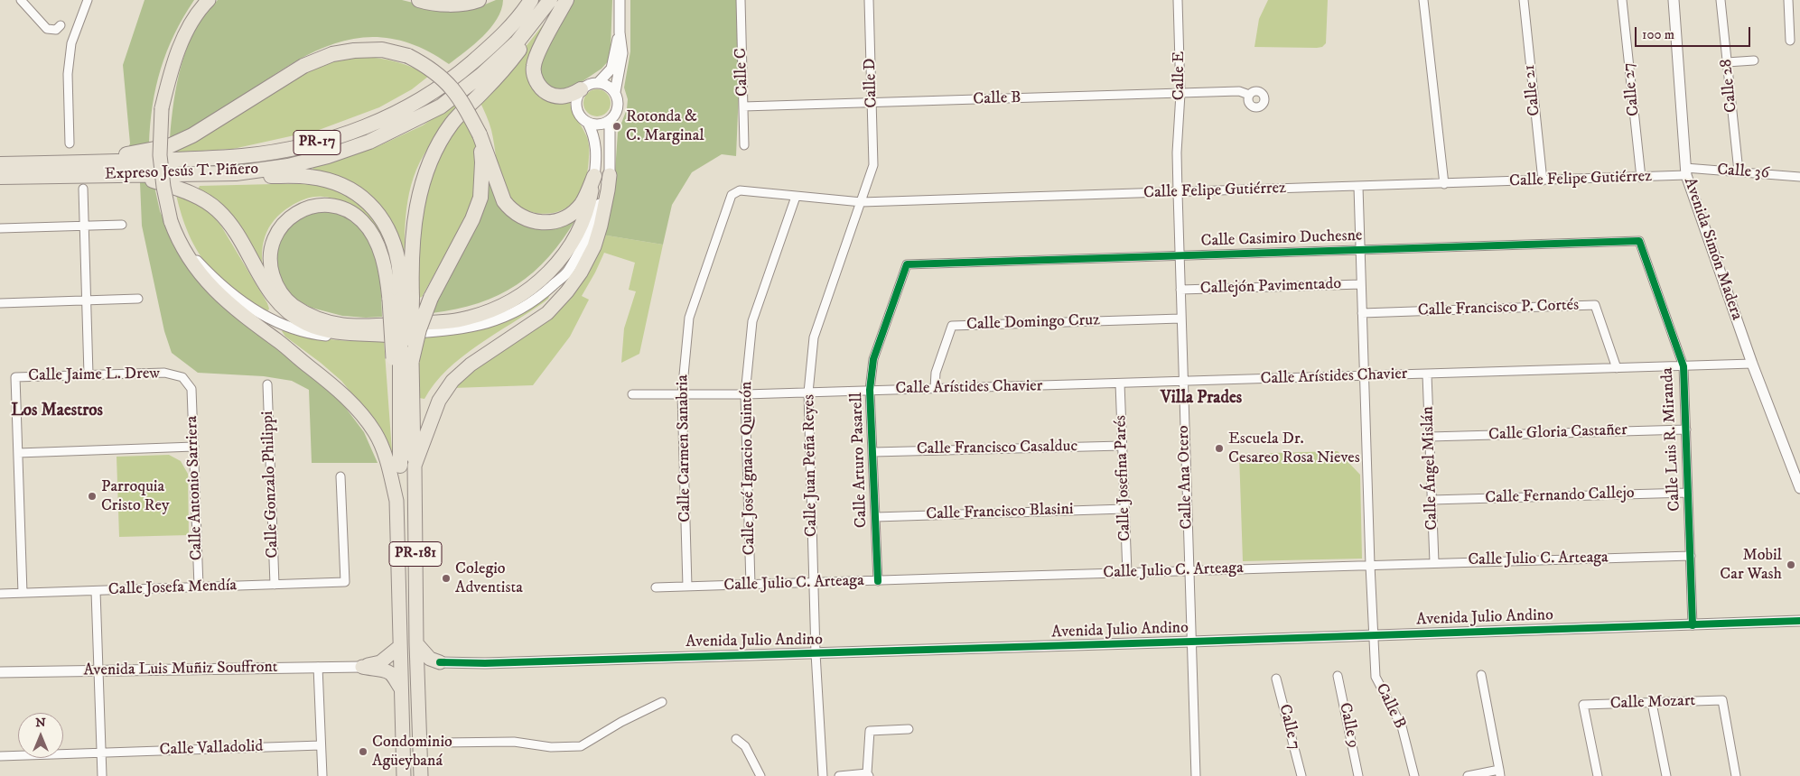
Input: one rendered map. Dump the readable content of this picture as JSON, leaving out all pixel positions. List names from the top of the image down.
{
  "streets": {
    "highway": ["PR-17", "Expreso Jesús T. Piñero", "PR-181"],
    "street": [
      "Calle C",
      "Calle E",
      "Calle D",
      "Calle 28",
      "Calle 27",
      "Calle 21",
      "Calle B",
      "Calle 36",
      "Calle Felipe Gutiérrez",
      "Calle Casimiro Duchesne",
      "Avenida Simón Madera",
      "Callejón Pavimentado",
      "Calle Francisco P. Cortés",
      "Calle Domingo Cruz",
      "Calle Jaime L. Drew",
      "Calle Arístides Chavier",
      "Calle Gloria Castañer",
      "Calle Luis R. Miranda",
      "Calle Carmen Sanabria",
      "Calle Francisco Casalduc",
      "Calle Arturo Pasarell",
      "Calle Juan Peña Reyes",
      "Calle José Ignacio Quintón",
      "Calle Ángel Mislán",
      "Calle Ana Otero",
      "Calle Josefina Parés",
      "Calle Gonzalo Philippi",
      "Calle Antonio Sarriera",
      "Calle Fernando Callejo",
      "Calle Francisco Blasini",
      "Calle Julio C. Arteaga",
      "Calle Josefa Mendía",
      "Avenida Julio Andino",
      "Avenida Luis Muñiz Souffront",
      "Calle Mozart",
      "Calle 9",
      "Calle 7",
      "Calle Valladolid"
    ]
  },
  "crossings": [
    ["Calle C", "Calle B"],
    ["Calle E", "Calle B"],
    ["Calle E", "Calle Ana Otero"],
    ["Calle D", "Calle B"],
    ["Calle D", "Calle Juan Peña Reyes"],
    ["Calle 28", "Calle 36"],
    ["Calle 27", "Calle Felipe Gutiérrez"],
    ["Calle 21", "Calle Felipe Gutiérrez"],
    ["Calle B", "Calle Felipe Gutiérrez"],
    ["Calle B", "Calle Casimiro Duchesne"],
    ["Calle B", "Callejón Pavimentado"],
    ["Calle B", "Calle Francisco P. Cortés"],
    ["Calle B", "Calle Arístides Chavier"],
    ["Calle B", "Calle Julio C. Arteaga"],
    ["Calle B", "Avenida Julio Andino"],
    ["Calle 36", "Calle Felipe Gutiérrez"],
    ["Calle 36", "Avenida Simón Madera"],
    ["Calle Felipe Gutiérrez", "Avenida Simón Madera"],
    ["Calle Felipe Gutiérrez", "Calle Carmen Sanabria"],
    ["Calle Felipe Gutiérrez", "Calle Juan Peña Reyes"],
    ["Calle Felipe Gutiérrez", "Calle José Ignacio Quintón"],
    ["Calle Felipe Gutiérrez", "Calle Ana Otero"],
    ["Calle Casimiro Duchesne", "Calle Luis R. Miranda"],
    ["Calle Casimiro Duchesne", "Calle Arturo Pasarell"],
    ["Calle Casimiro Duchesne", "Calle Ana Otero"],
    ["Avenida Simón Madera", "Calle Arístides Chavier"],
    ["Callejón Pavimentado", "Calle Ana Otero"],
    ["Calle Francisco P. Cortés", "Calle Arístides Chavier"],
    ["Calle Domingo Cruz", "Calle Arístides Chavier"],
    ["Calle Domingo Cruz", "Calle Ana Otero"],
    ["Calle Jaime L. Drew", "Calle Antonio Sarriera"],
    ["Calle Jaime L. Drew", "Calle Josefa Mendía"],
    ["Calle Arístides Chavier", "Calle Luis R. Miranda"],
    ["Calle Arístides Chavier", "Calle Carmen Sanabria"],
    ["Calle Arístides Chavier", "Calle Arturo Pasarell"],
    ["Calle Arístides Chavier", "Calle Juan Peña Reyes"],
    ["Calle Arístides Chavier", "Calle José Ignacio Quintón"],
    ["Calle Arístides Chavier", "Calle Ángel Mislán"],
    ["Calle Arístides Chavier", "Calle Ana Otero"],
    ["Calle Arístides Chavier", "Calle Josefina Parés"],
    ["Calle Gloria Castañer", "Calle Luis R. Miranda"],
    ["Calle Gloria Castañer", "Calle Ángel Mislán"],
    ["Calle Luis R. Miranda", "Calle Fernando Callejo"],
    ["Calle Luis R. Miranda", "Calle Julio C. Arteaga"],
    ["Calle Luis R. Miranda", "Avenida Julio Andino"],
    ["Calle Carmen Sanabria", "Calle Julio C. Arteaga"],
    ["Calle Francisco Casalduc", "Calle Arturo Pasarell"],
    ["Calle Francisco Casalduc", "Calle Josefina Parés"],
    ["Calle Arturo Pasarell", "Calle Francisco Blasini"],
    ["Calle Arturo Pasarell", "Calle Julio C. Arteaga"],
    ["Calle Juan Peña Reyes", "Calle Julio C. Arteaga"],
    ["Calle Juan Peña Reyes", "Avenida Julio Andino"],
    ["Calle José Ignacio Quintón", "Calle Julio C. Arteaga"],
    ["Calle Ángel Mislán", "Calle Fernando Callejo"],
    ["Calle Ángel Mislán", "Calle Julio C. Arteaga"],
    ["Calle Ana Otero", "Calle Julio C. Arteaga"],
    ["Calle Ana Otero", "Avenida Julio Andino"],
    ["Calle Josefina Parés", "Calle Francisco Blasini"],
    ["Calle Josefina Parés", "Calle Julio C. Arteaga"],
    ["Calle Gonzalo Philippi", "Calle Josefa Mendía"],
    ["Calle Antonio Sarriera", "Calle Josefa Mendía"]
  ],
  "districts": ["Villa Prades", "Los Maestros"],
  "places": [
    "Rotonda & C. Marginal",
    "Escuela Dr. Cesareo Rosa Nieves",
    "Parroquia Cristo Rey",
    "Mobil Car Wash",
    "Colegio Adventista",
    "Condominio Agüeybaná"
  ],
  "scale_bar": "100 m",
  "north": "top"
}
